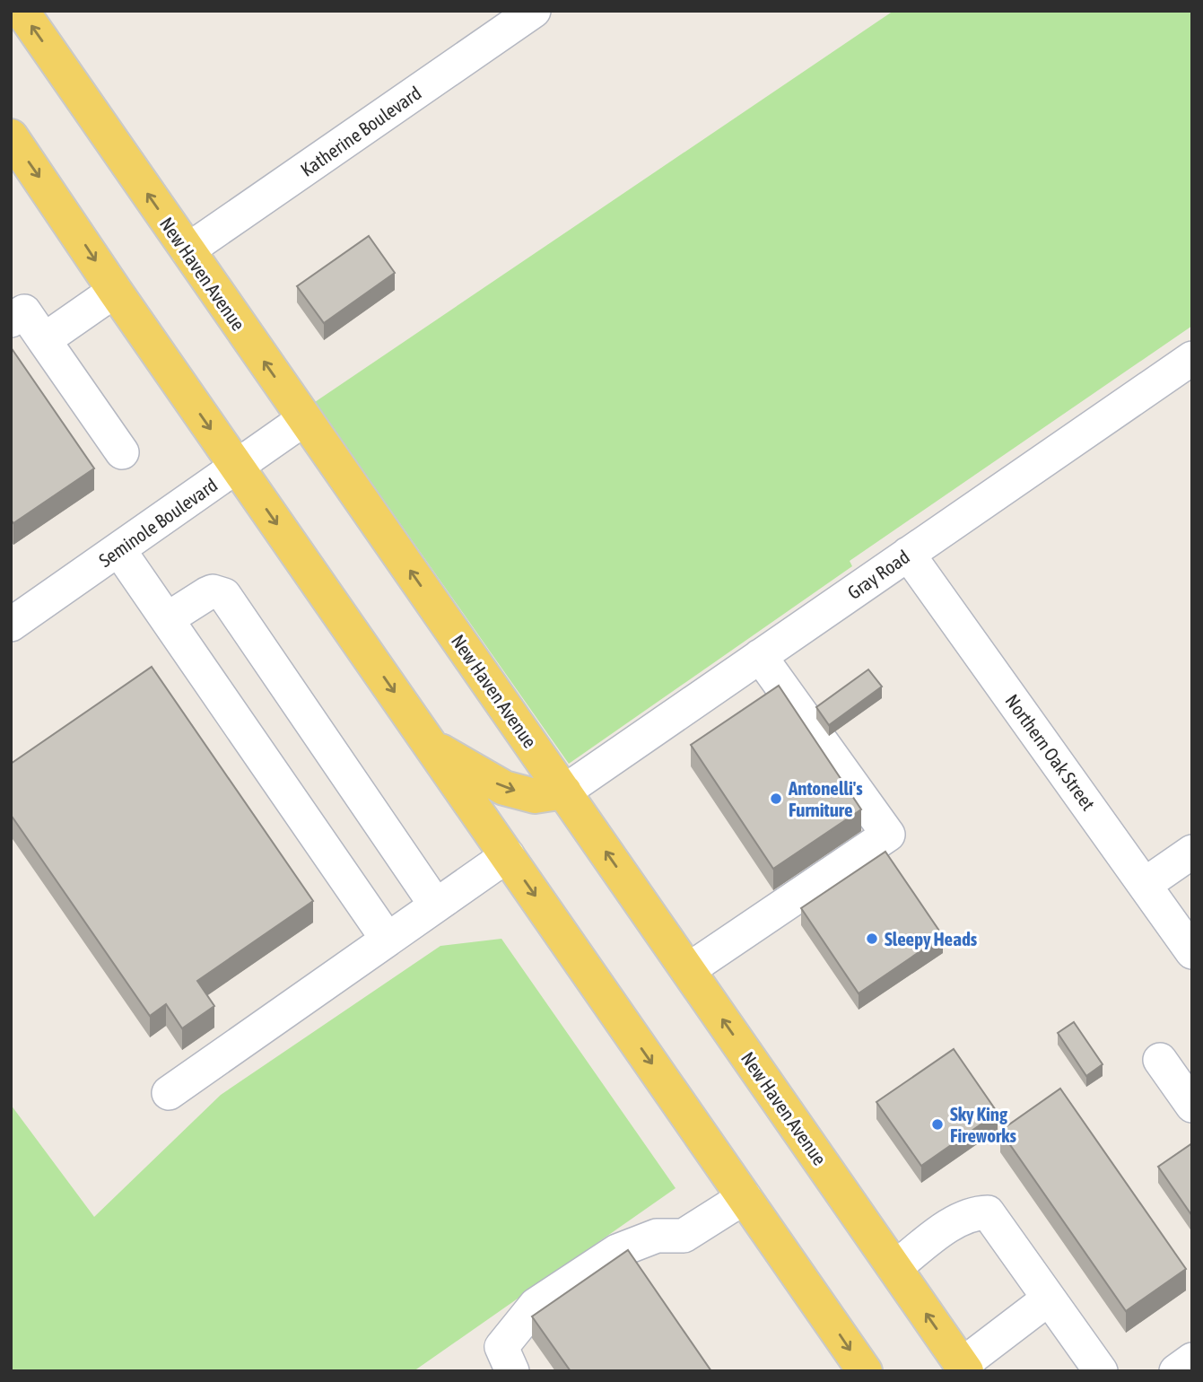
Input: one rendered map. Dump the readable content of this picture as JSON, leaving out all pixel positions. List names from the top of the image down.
{
  "streets": {
    "main road": ["New Haven Avenue"],
    "street": [
      "Katherine Boulevard",
      "Seminole Boulevard",
      "Gray Road",
      "Northern Oak Street"
    ]
  },
  "crossings": [
    ["Katherine Boulevard", "New Haven Avenue"],
    ["New Haven Avenue", "Seminole Boulevard"],
    ["New Haven Avenue", "Gray Road"],
    ["Gray Road", "Northern Oak Street"]
  ],
  "places": ["Antonelli's Furniture", "Sleepy Heads", "Sky King Fireworks"]
}
